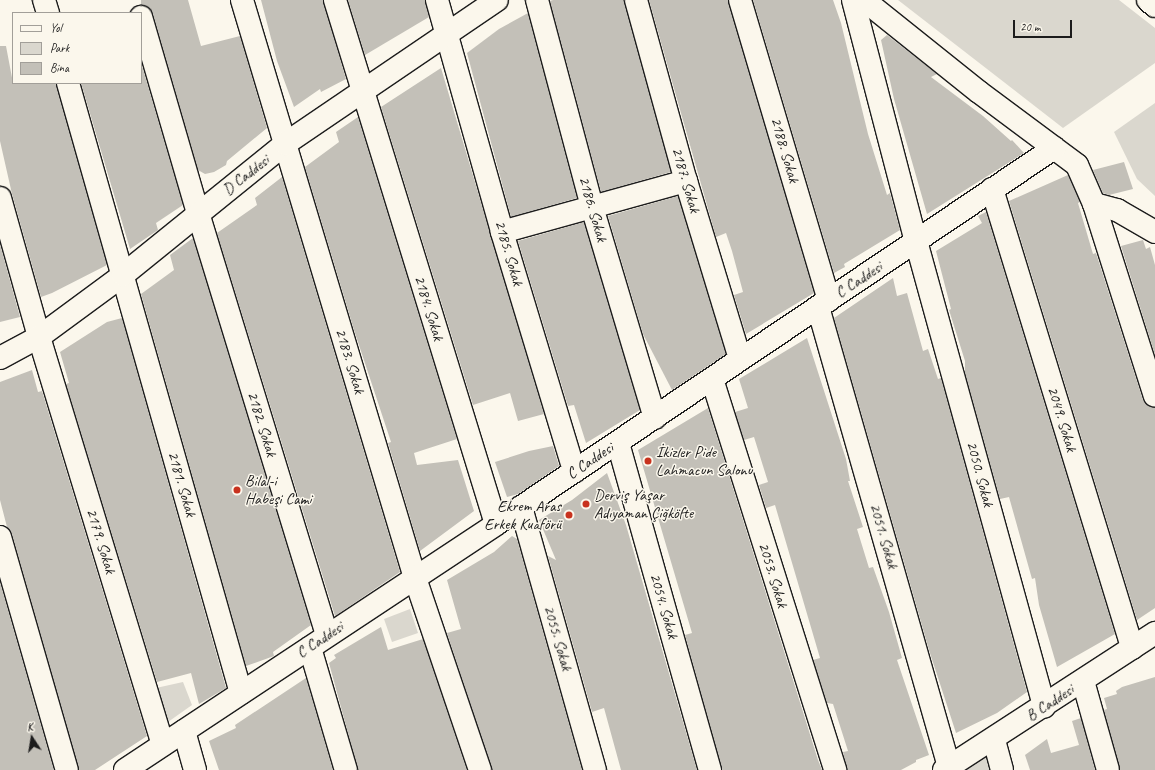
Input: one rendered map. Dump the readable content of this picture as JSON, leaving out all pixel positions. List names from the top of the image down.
{
  "streets": {
    "street": [
      "2188. Sokak",
      "D Caddesi",
      "2187. Sokak",
      "2186. Sokak",
      "2185. Sokak",
      "C Caddesi",
      "2184. Sokak",
      "2183. Sokak",
      "2049. Sokak",
      "2182. Sokak",
      "2050. Sokak",
      "2181. Sokak",
      "2051. Sokak",
      "2179. Sokak",
      "2053. Sokak",
      "2054. Sokak",
      "2055. Sokak",
      "B Caddesi"
    ]
  },
  "crossings": [
    ["2188. Sokak", "C Caddesi"],
    ["2188. Sokak", "2051. Sokak"],
    ["D Caddesi", "2185. Sokak"],
    ["D Caddesi", "2184. Sokak"],
    ["D Caddesi", "2183. Sokak"],
    ["D Caddesi", "2182. Sokak"],
    ["D Caddesi", "2181. Sokak"],
    ["D Caddesi", "2179. Sokak"],
    ["2187. Sokak", "C Caddesi"],
    ["2186. Sokak", "C Caddesi"],
    ["2185. Sokak", "C Caddesi"],
    ["C Caddesi", "2184. Sokak"],
    ["C Caddesi", "2183. Sokak"],
    ["C Caddesi", "2049. Sokak"],
    ["C Caddesi", "2182. Sokak"],
    ["C Caddesi", "2050. Sokak"],
    ["C Caddesi", "2181. Sokak"],
    ["C Caddesi", "2051. Sokak"],
    ["C Caddesi", "2179. Sokak"],
    ["C Caddesi", "2053. Sokak"],
    ["C Caddesi", "2054. Sokak"],
    ["C Caddesi", "2055. Sokak"],
    ["2049. Sokak", "B Caddesi"],
    ["2050. Sokak", "B Caddesi"],
    ["2051. Sokak", "B Caddesi"]
  ],
  "places": [
    "İkizler Pide Lahmacun Salonu",
    "Bilal-i Habeşi Cami",
    "Derviş Yaşar Adıyaman Çiğköfte",
    "Ekrem Aras Erkek Kuaförü"
  ],
  "legend": ["Yol", "Park", "Bina"],
  "scale_bar": "20 m",
  "north": "top"
}
